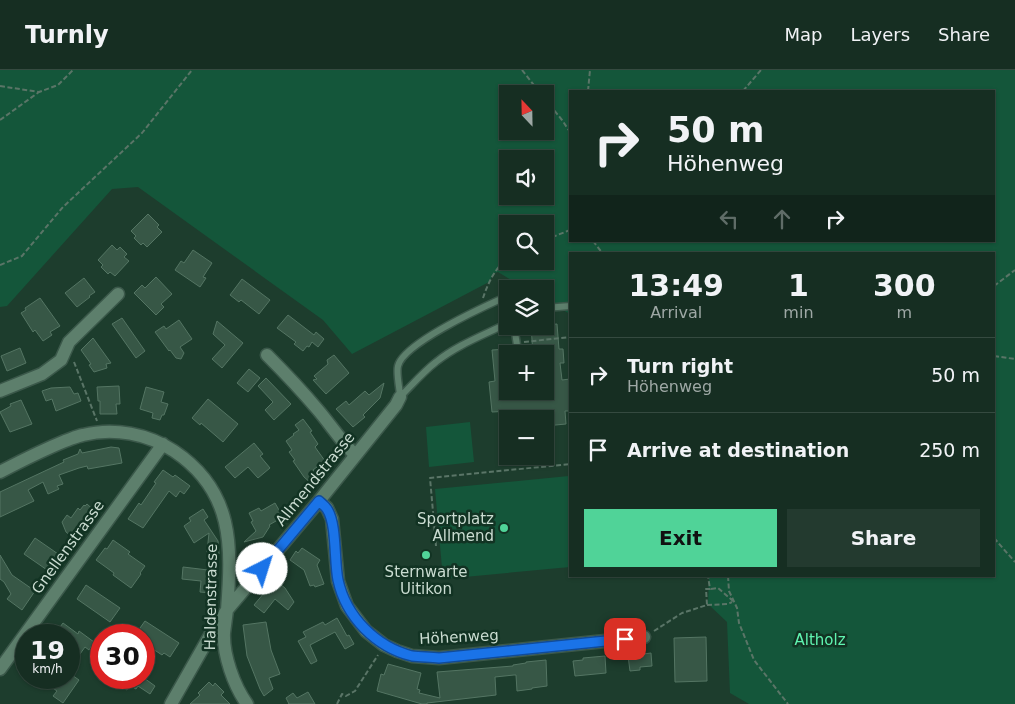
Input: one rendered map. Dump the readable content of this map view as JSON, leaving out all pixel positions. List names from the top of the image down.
{
  "streets": {
    "street": [
      "Allmendstrasse",
      "Gnellenstrasse",
      "Haldenstrasse",
      "Höhenweg"
    ]
  },
  "crossings": [
    ["Allmendstrasse", "Haldenstrasse"],
    ["Allmendstrasse", "Höhenweg"],
    ["Gnellenstrasse", "Haldenstrasse"]
  ],
  "parks": ["Altholz"],
  "places": ["Sportplatz Allmend", "Sternwarte Uitikon"],
  "north": "top",
  "page": {
    "header": "Turnly",
    "nav": ["Map", "Layers", "Share"],
    "map_buttons": ["+", "−"],
    "turn": ["50 m", "Höhenweg"],
    "eta": [
      "13:49",
      "Arrival",
      "1",
      "min",
      "300",
      "m"
    ],
    "list": [
      {
        "name": "Turn right",
        "note": "Höhenweg",
        "value": "50 m"
      },
      {
        "name": "Arrive at destination",
        "value": "250 m"
      }
    ],
    "buttons": ["Exit", "Share"],
    "speed": "19 km/h",
    "limit": "30"
  }
}
